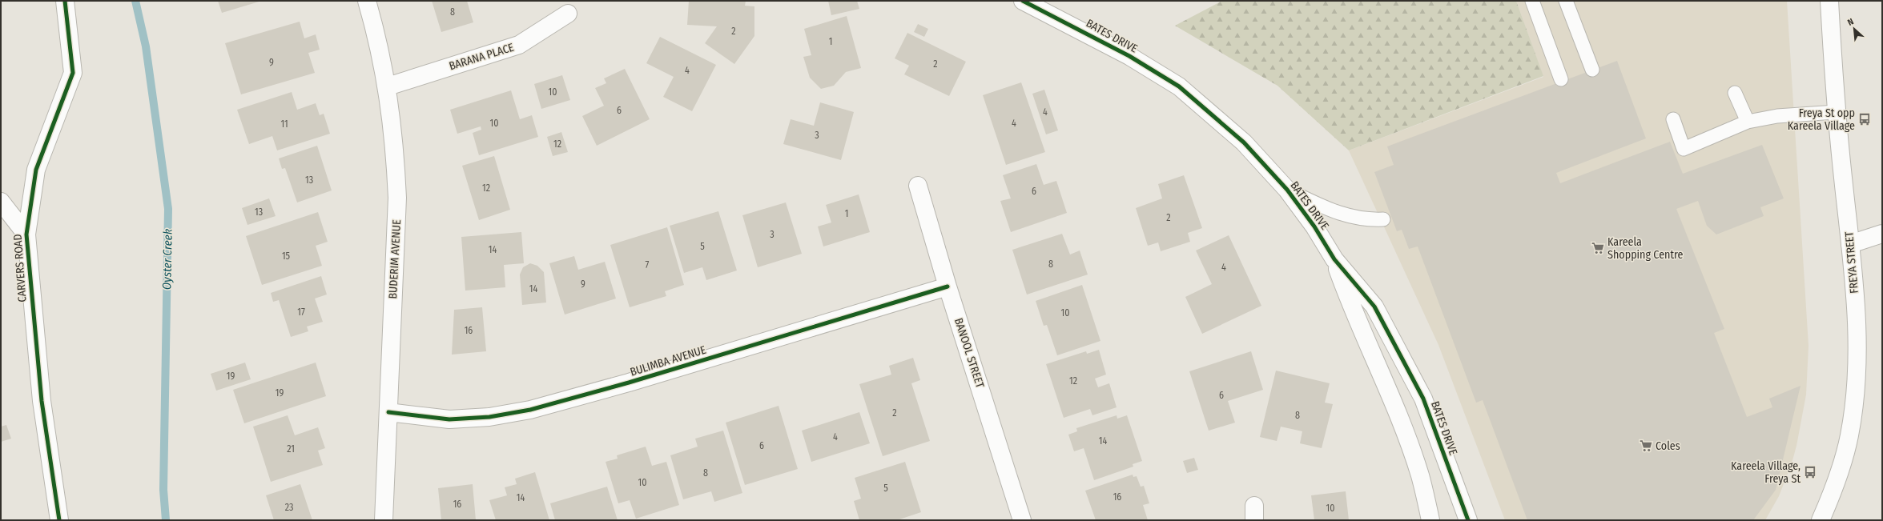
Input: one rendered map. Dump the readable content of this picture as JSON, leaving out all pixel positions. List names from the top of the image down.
{
  "streets": {
    "street": [
      "BATES DRIVE",
      "BARANA PLACE",
      "BUDERIM AVENUE",
      "FREYA STREET",
      "CARVERS ROAD",
      "BANOOL STREET",
      "BULIMBA AVENUE"
    ]
  },
  "crossings": [
    ["BARANA PLACE", "BUDERIM AVENUE"],
    ["BUDERIM AVENUE", "BULIMBA AVENUE"],
    ["BANOOL STREET", "BULIMBA AVENUE"]
  ],
  "water": ["Oyster Creek"],
  "places": {
    "bus stop": ["Freya St opp Kareela Village", "Kareela Village, Freya St"],
    "supermarket": ["Kareela Shopping Centre", "Coles"]
  },
  "house_numbers": [
    "8",
    "2",
    "1",
    "9",
    "2",
    "4",
    "10",
    "6",
    "4",
    "10",
    "4",
    "11",
    "3",
    "12",
    "13",
    "12",
    "6",
    "13",
    "1",
    "2",
    "3",
    "5",
    "14",
    "15",
    "8",
    "7",
    "4",
    "9",
    "14",
    "17",
    "10",
    "16",
    "19",
    "12",
    "19",
    "6",
    "2",
    "8",
    "4",
    "14",
    "6",
    "21",
    "8",
    "10",
    "5",
    "16",
    "14",
    "16",
    "23",
    "10"
  ],
  "north": "top left"
}
